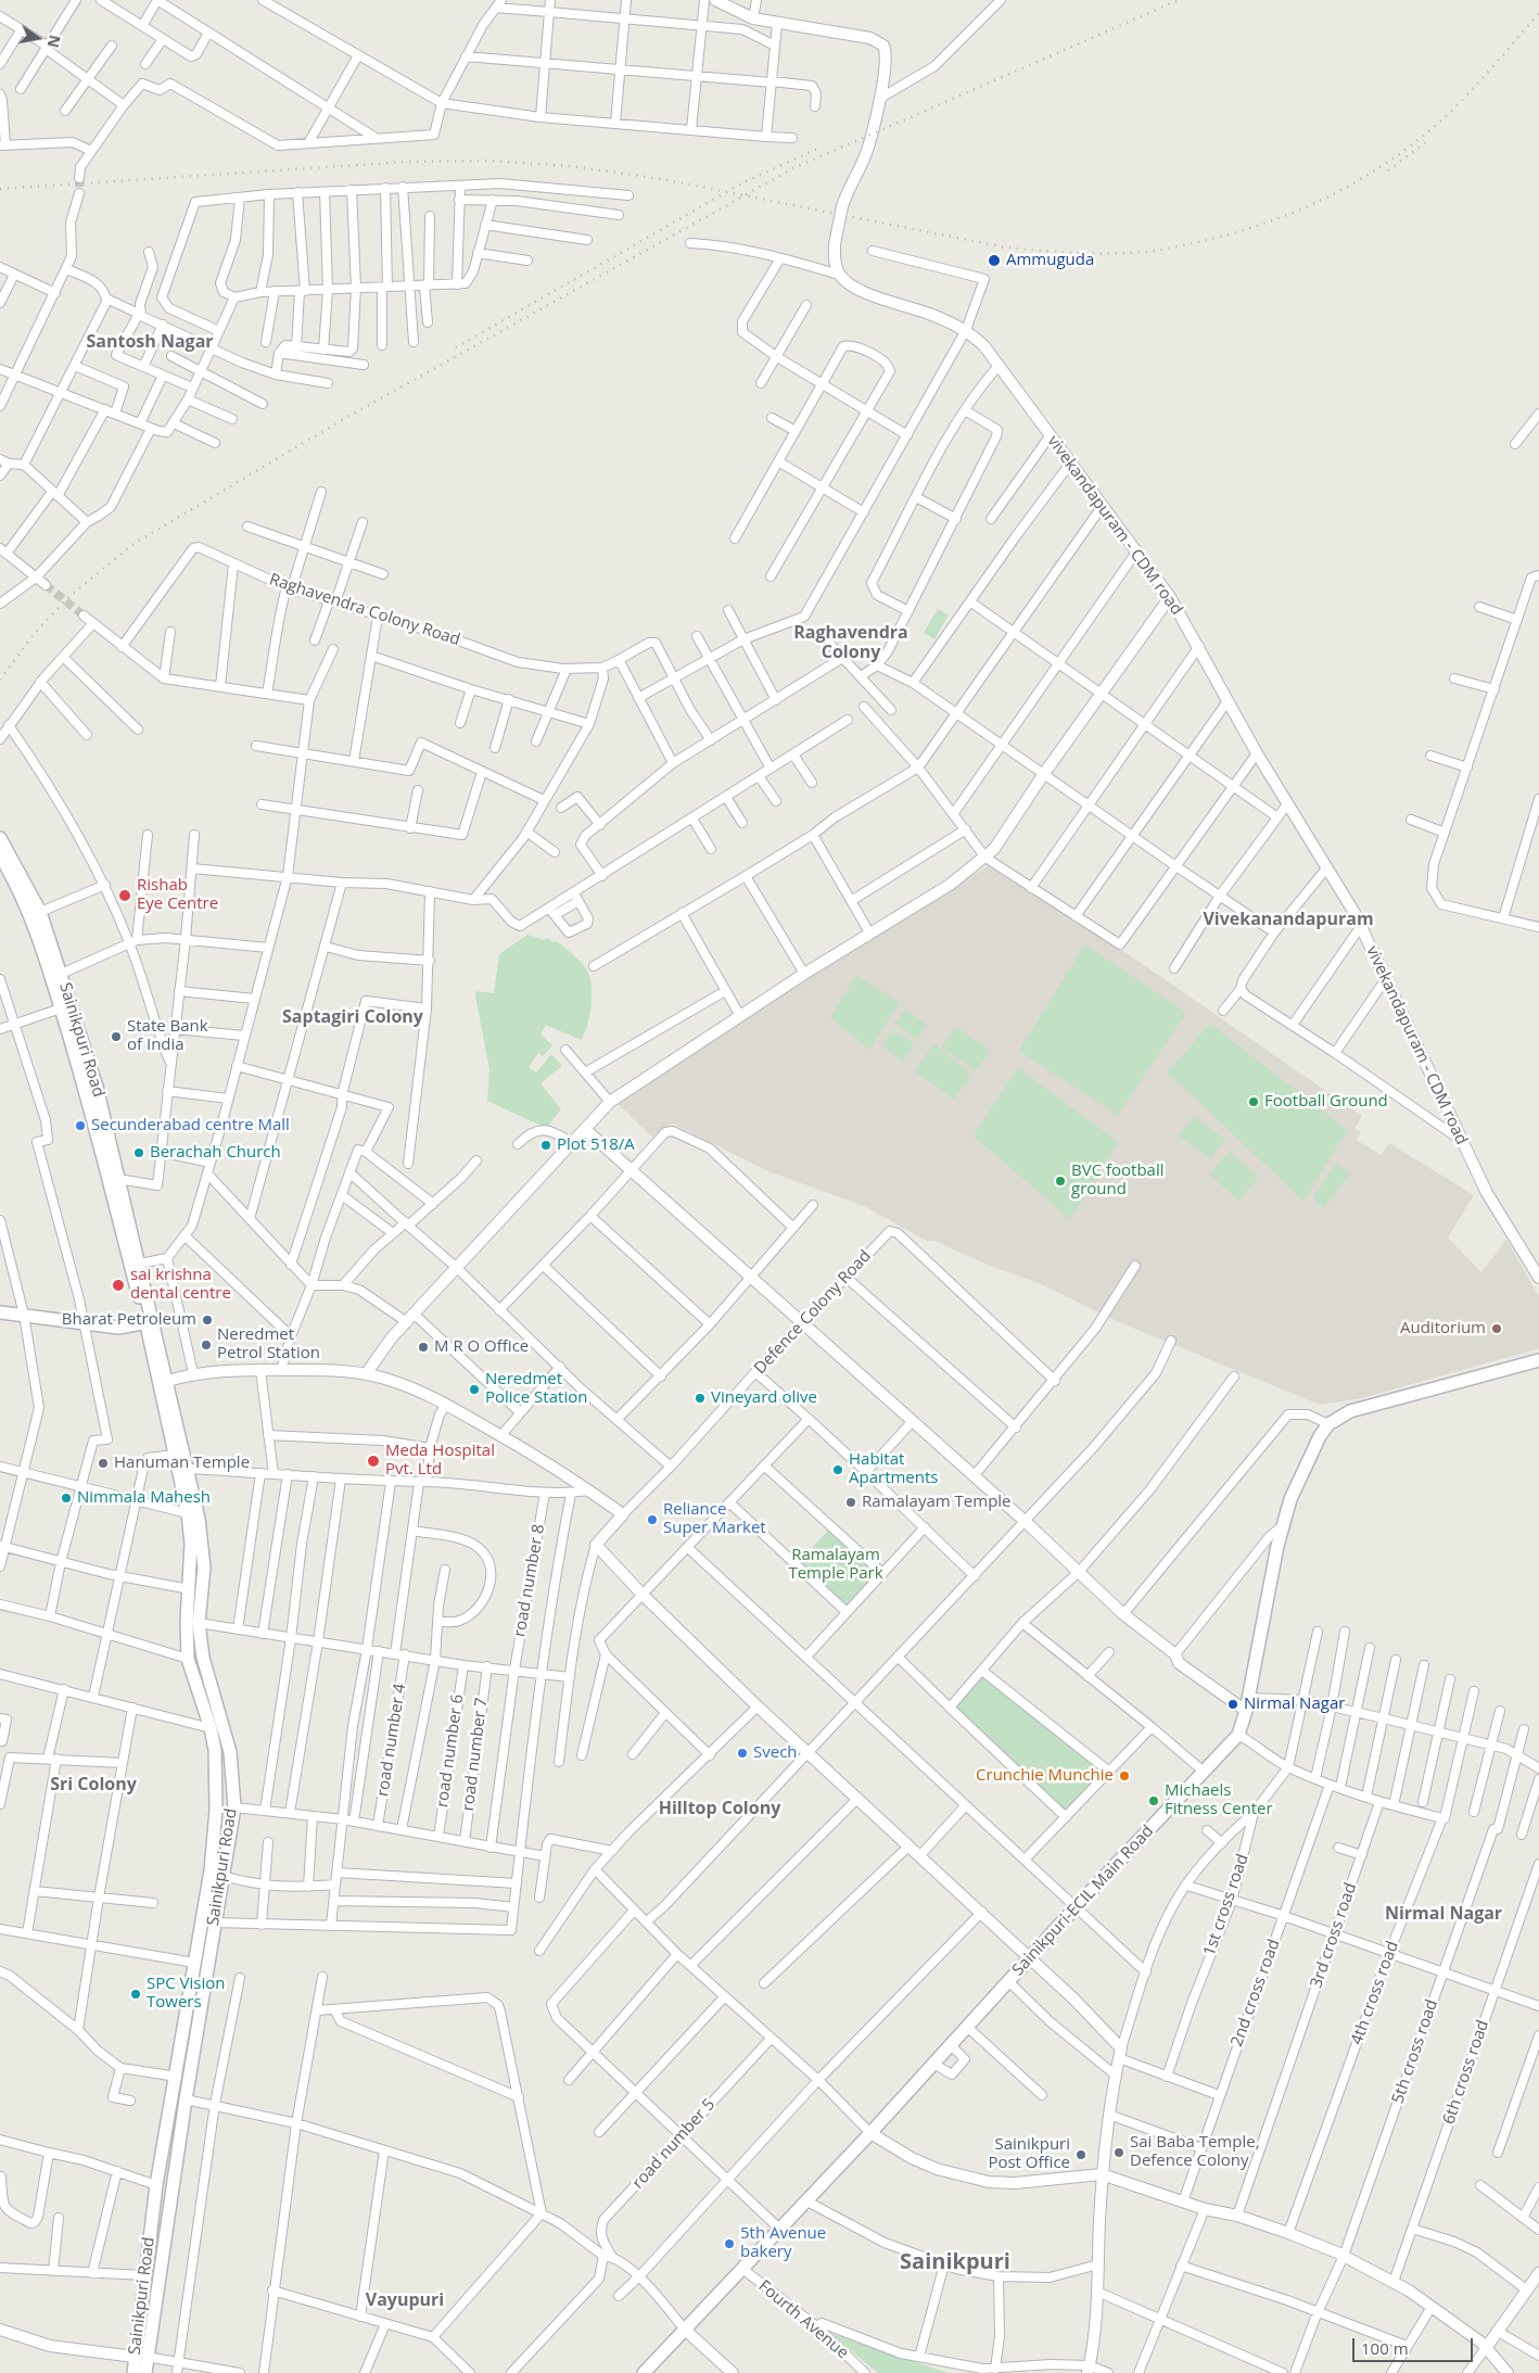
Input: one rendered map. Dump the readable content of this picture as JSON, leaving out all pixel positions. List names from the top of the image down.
{
  "streets": {
    "main road": ["Sainikpuri Road", "Sainikpuri-ECIL Main Road"],
    "street": [
      "vivekandapuram - CDM road",
      "Raghavendra Colony Road",
      "Defence Colony Road",
      "road number 8",
      "road number 4",
      "road number 6",
      "road number 7",
      "1st cross road",
      "3rd cross road",
      "2nd cross road",
      "4th cross road",
      "5th cross road",
      "6th cross road",
      "road number 5",
      "Fourth Avenue"
    ]
  },
  "crossings": [
    ["Sainikpuri-ECIL Main Road", "Fourth Avenue"]
  ],
  "districts": [
    "Santosh Nagar",
    "Raghavendra Colony",
    "Vivekanandapuram",
    "Saptagiri Colony",
    "Sri Colony",
    "Hilltop Colony",
    "Nirmal Nagar",
    "Sainikpuri",
    "Vayupuri"
  ],
  "parks": ["Ramalayam Temple Park"],
  "places": [
    "Ammuguda",
    "Rishab Eye Centre",
    "State Bank of India",
    "Football Ground",
    "Secunderabad centre Mall",
    "Plot 518/A",
    "Berachah Church",
    "BVC football ground",
    "sai krishna dental centre",
    "Bharat Petroleum",
    "Auditorium",
    "Neredmet Petrol Station",
    "M R O Office",
    "Neredmet Police Station",
    "Vineyard olive",
    "Meda Hospital Pvt. Ltd",
    "Hanuman Temple",
    "Habitat Apartments",
    "Nimmala Mahesh",
    "Ramalayam Temple",
    "Reliance Super Market",
    "Nirmal Nagar",
    "Svech",
    "Crunchie Munchie",
    "Michaels Fitness Center",
    "SPC Vision Towers",
    "Sai Baba Temple, Defence Colony",
    "Sainikpuri Post Office",
    "5th Avenue bakery"
  ],
  "scale_bar": "100 m",
  "north": "right"
}
